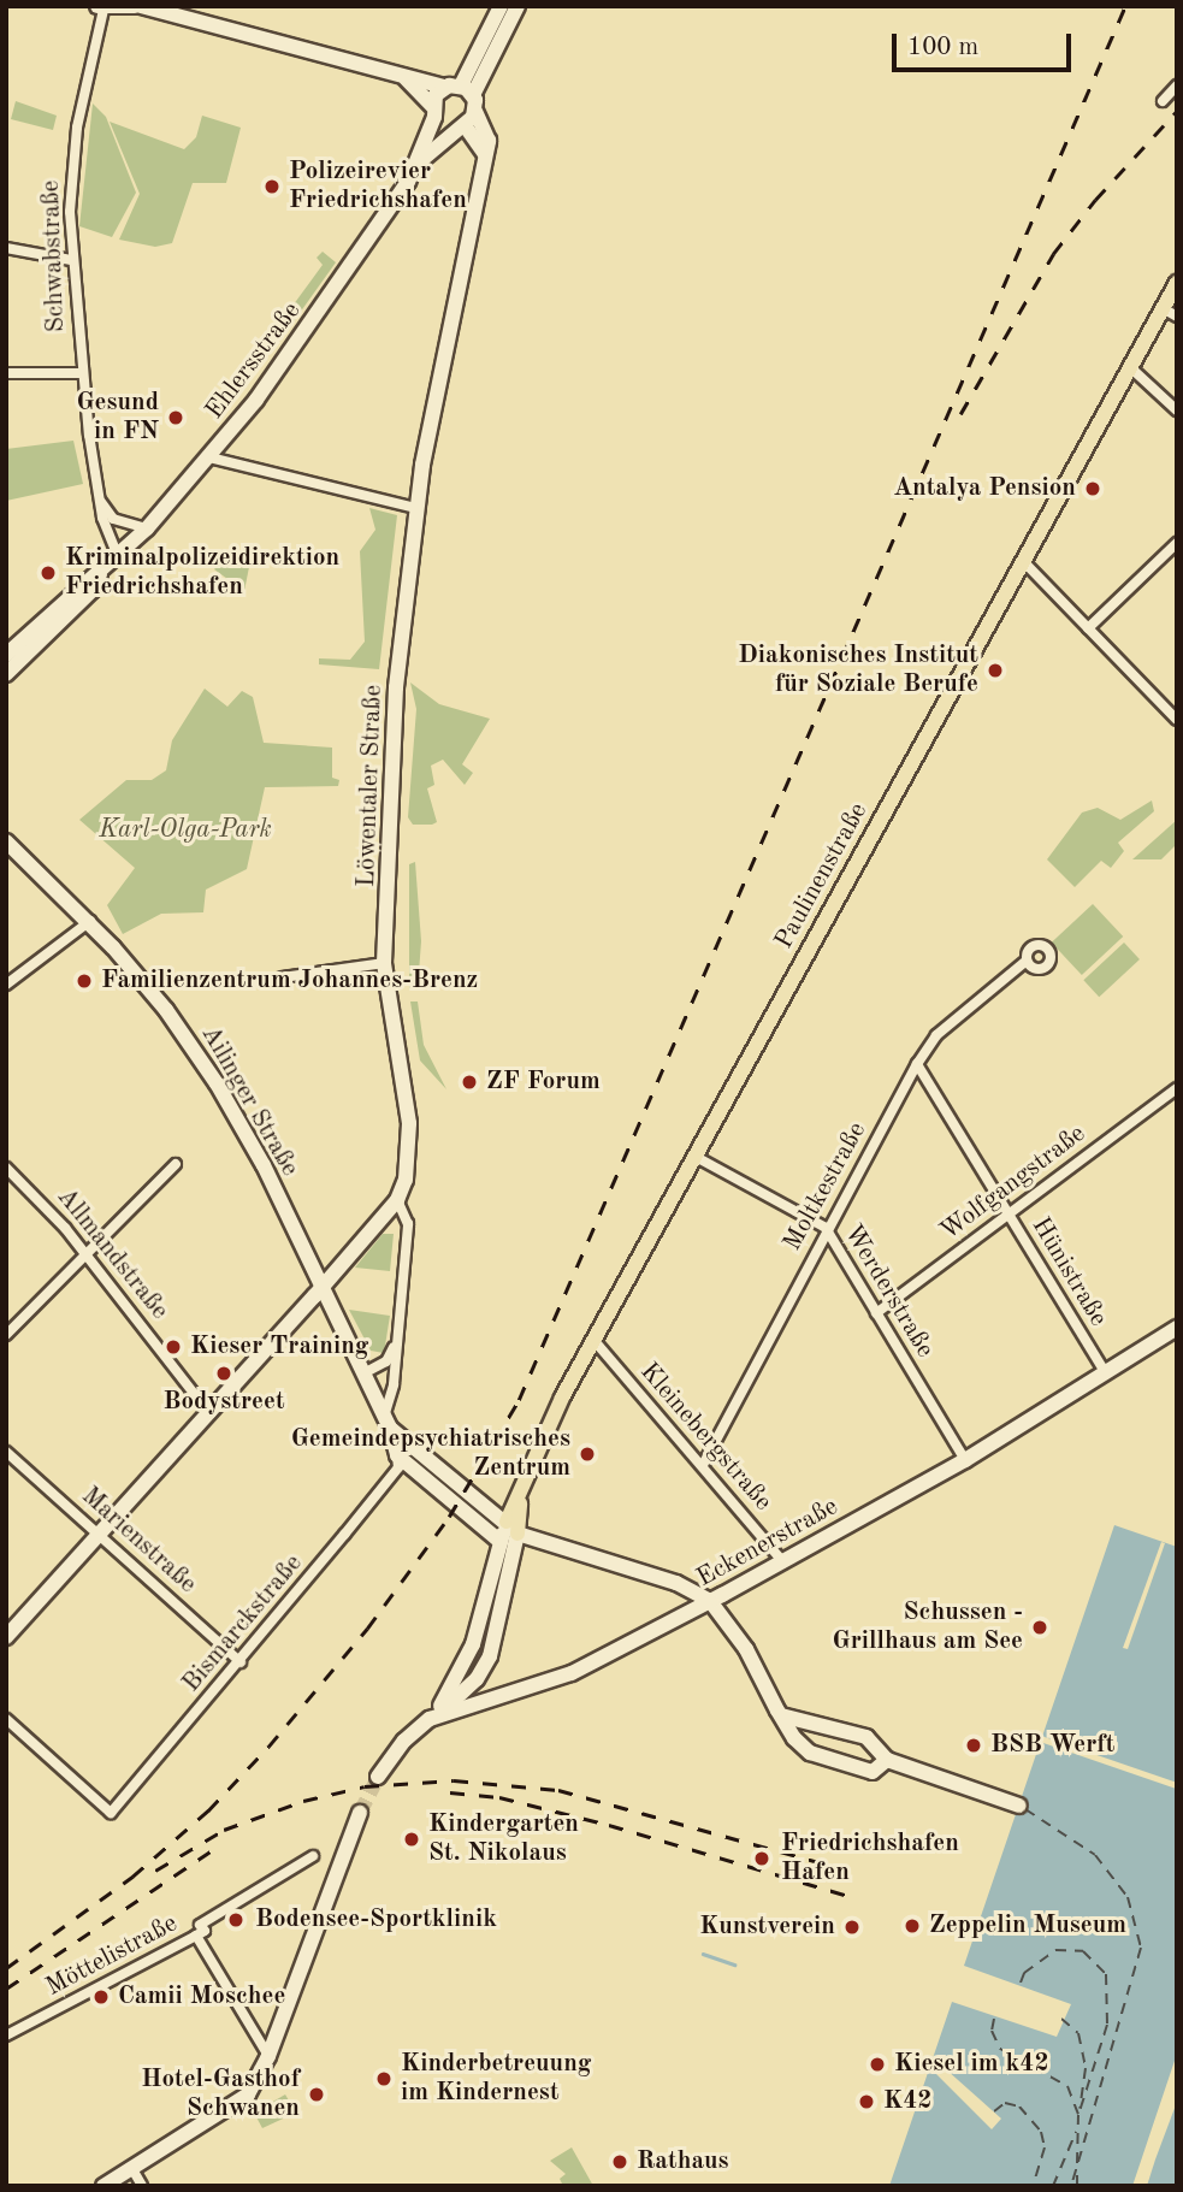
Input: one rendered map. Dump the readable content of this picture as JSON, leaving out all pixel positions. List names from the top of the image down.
{
  "streets": {
    "main road": [
      "Ehlersstraße",
      "Löwentaler Straße",
      "Paulinenstraße",
      "Ailinger Straße",
      "Eckenerstraße"
    ],
    "street": [
      "Schwabstraße",
      "Wolfgangstraße",
      "Moltkestraße",
      "Allmandstraße",
      "Hünistraße",
      "Werderstraße",
      "Kleinebergstraße",
      "Marienstraße",
      "Bismarckstraße",
      "Möttelistraße"
    ]
  },
  "crossings": [
    ["Schwabstraße", "Ehlersstraße"],
    ["Ehlersstraße", "Löwentaler Straße"],
    ["Paulinenstraße", "Ailinger Straße"],
    ["Paulinenstraße", "Werderstraße"],
    ["Paulinenstraße", "Kleinebergstraße"],
    ["Paulinenstraße", "Eckenerstraße"],
    ["Ailinger Straße", "Bismarckstraße"],
    ["Wolfgangstraße", "Hünistraße"],
    ["Wolfgangstraße", "Werderstraße"],
    ["Moltkestraße", "Hünistraße"],
    ["Moltkestraße", "Werderstraße"],
    ["Moltkestraße", "Kleinebergstraße"],
    ["Hünistraße", "Eckenerstraße"],
    ["Werderstraße", "Eckenerstraße"],
    ["Kleinebergstraße", "Eckenerstraße"],
    ["Marienstraße", "Bismarckstraße"]
  ],
  "parks": ["Karl-Olga-Park"],
  "places": [
    "Polizeirevier Friedrichshafen",
    "Gesund in FN",
    "Antalya Pension",
    "Kriminalpolizeidirektion Friedrichshafen",
    "Diakonisches Institut für Soziale Berufe",
    "Familienzentrum Johannes-Brenz",
    "ZF Forum",
    "Kieser Training",
    "Bodystreet",
    "Gemeindepsychiatrisches Zentrum",
    "Schussen - Grillhaus am See",
    "BSB Werft",
    "Kindergarten St. Nikolaus",
    "Friedrichshafen Hafen",
    "Bodensee-Sportklinik",
    "Zeppelin Museum",
    "Kunstverein",
    "Camii Moschee",
    "Kiesel im k42",
    "Kinderbetreuung im Kindernest",
    "Hotel-Gasthof Schwanen",
    "K42",
    "Rathaus"
  ],
  "scale_bar": "100 m"
}
